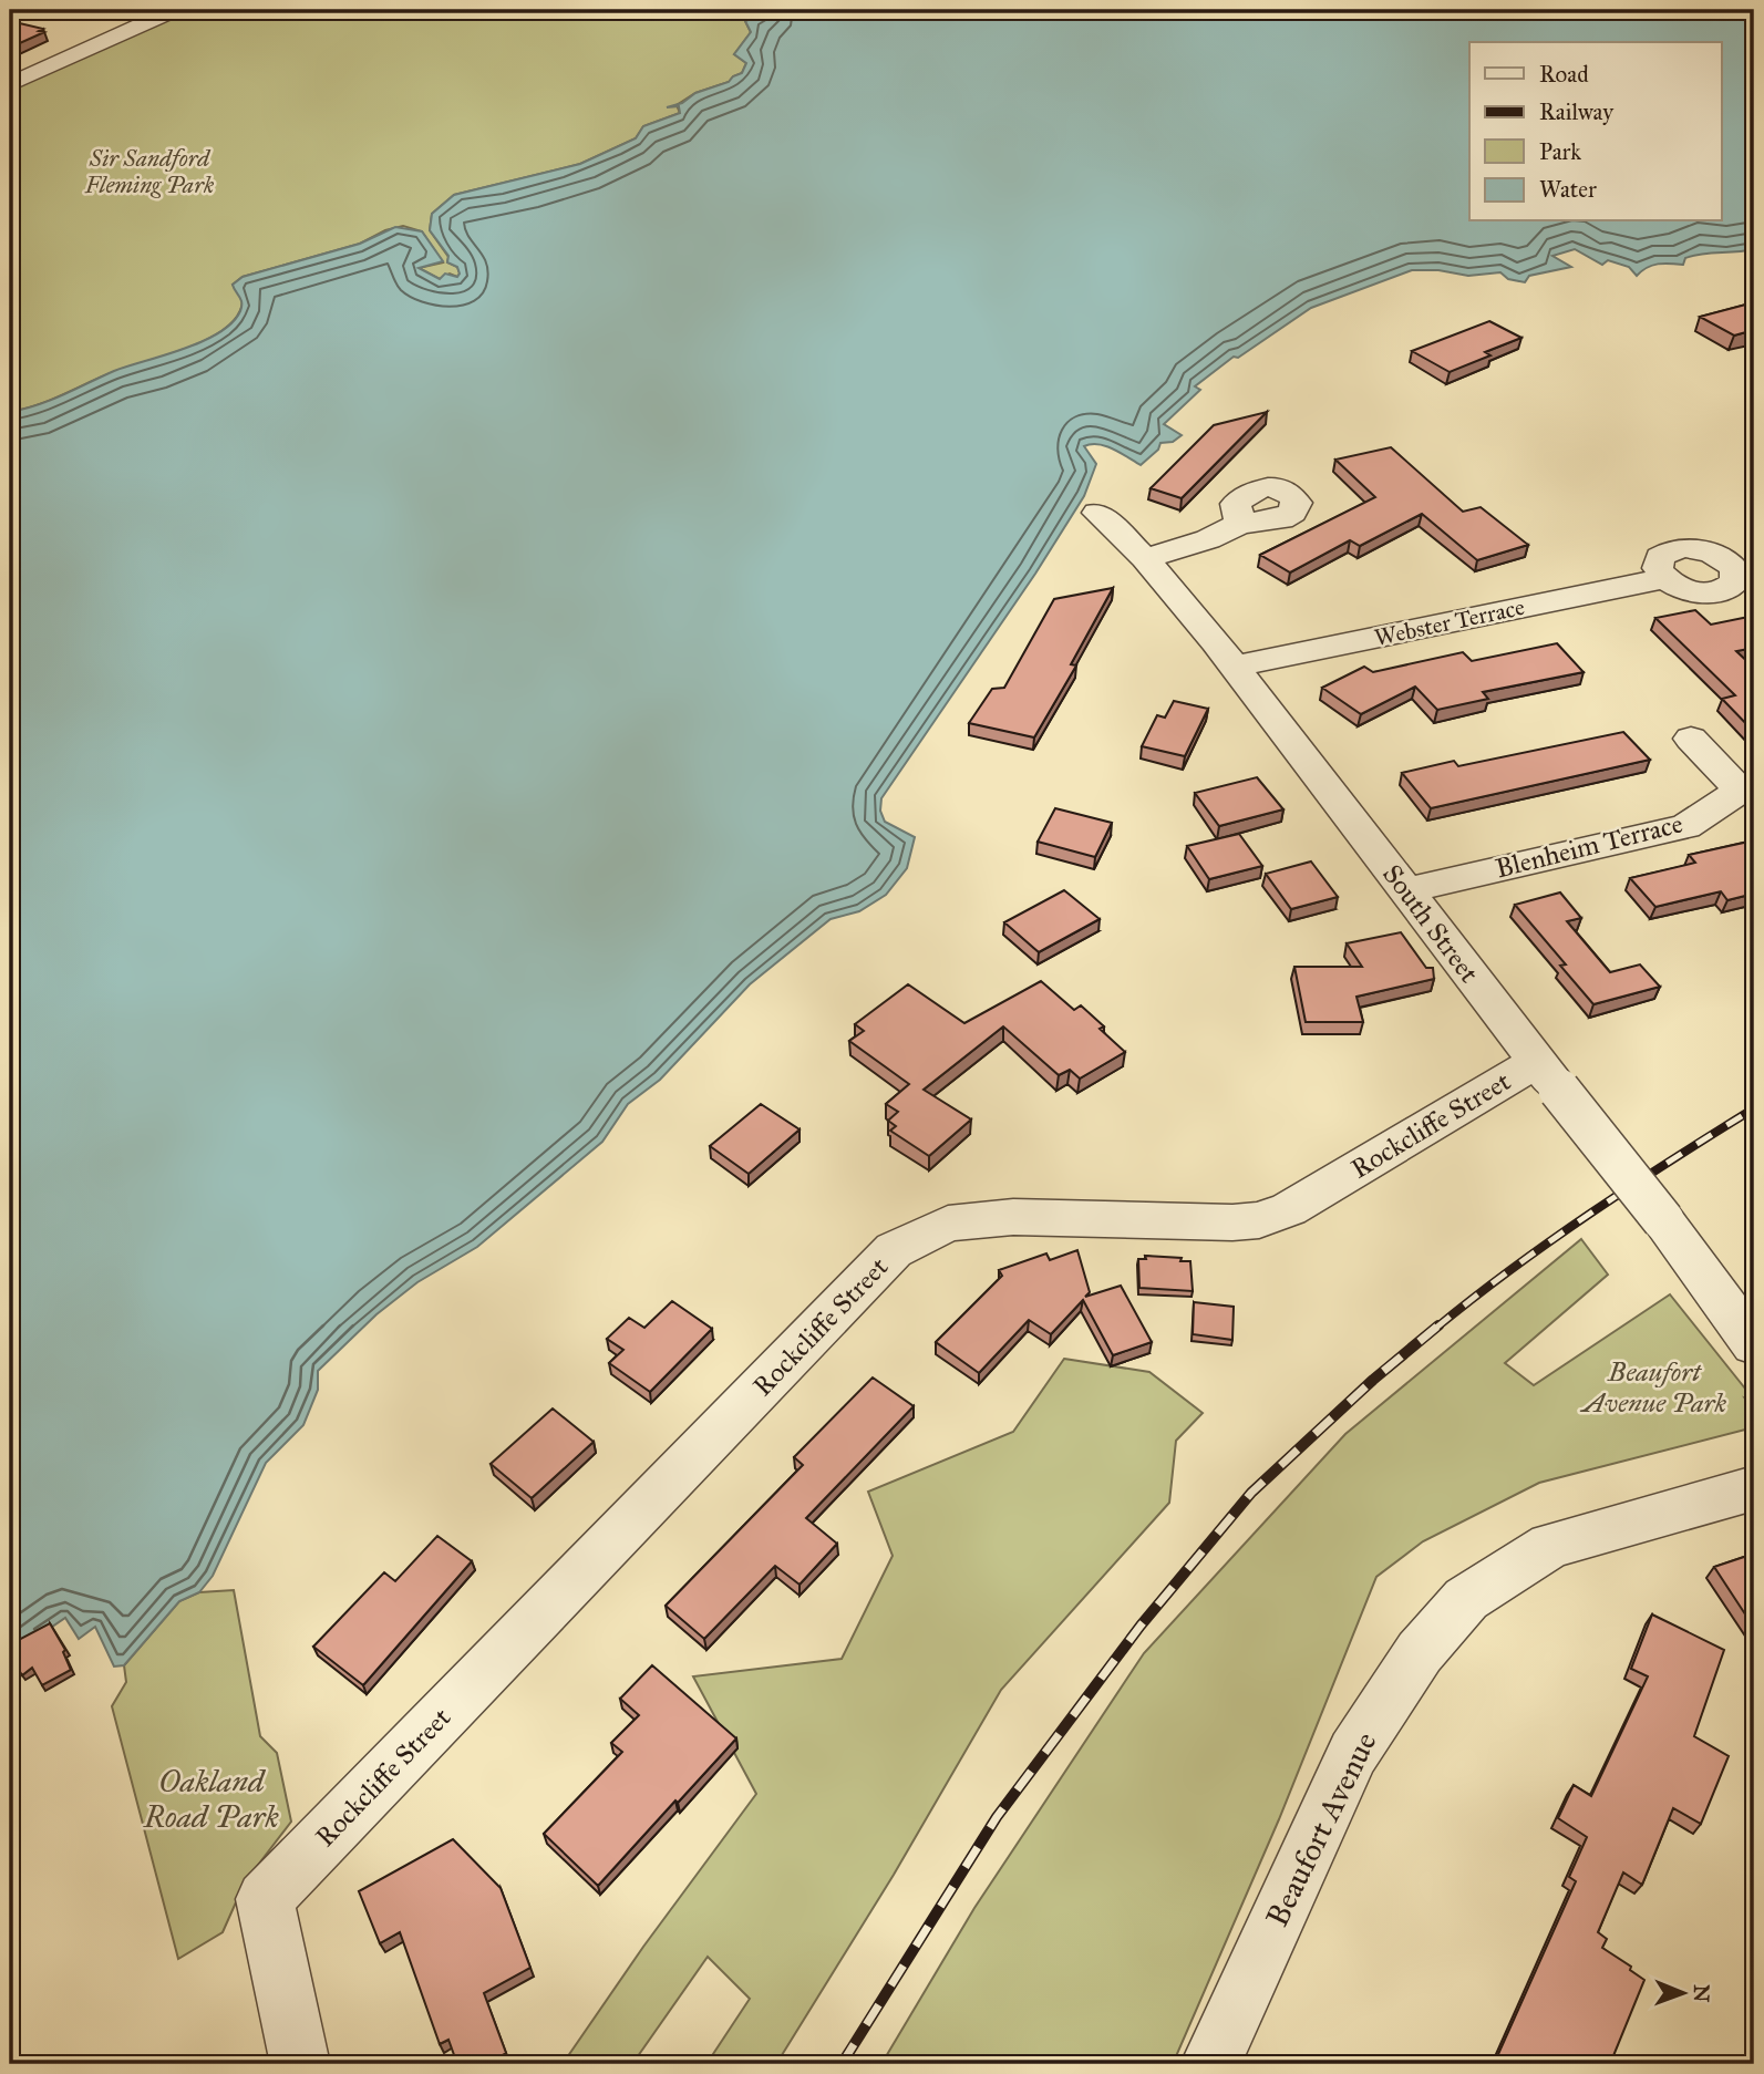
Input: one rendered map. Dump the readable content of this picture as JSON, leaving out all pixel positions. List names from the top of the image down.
{
  "streets": {
    "street": [
      "Webster Terrace",
      "Blenheim Terrace",
      "South Street",
      "Rockcliffe Street",
      "Beaufort Avenue"
    ]
  },
  "crossings": [
    ["Webster Terrace", "South Street"],
    ["Blenheim Terrace", "South Street"],
    ["South Street", "Rockcliffe Street"]
  ],
  "parks": ["Sir Sandford Fleming Park", "Beaufort Avenue Park", "Oakland Road Park"],
  "legend": [
    "Road",
    "Railway",
    "Park",
    "Water"
  ],
  "north": "right"
}
